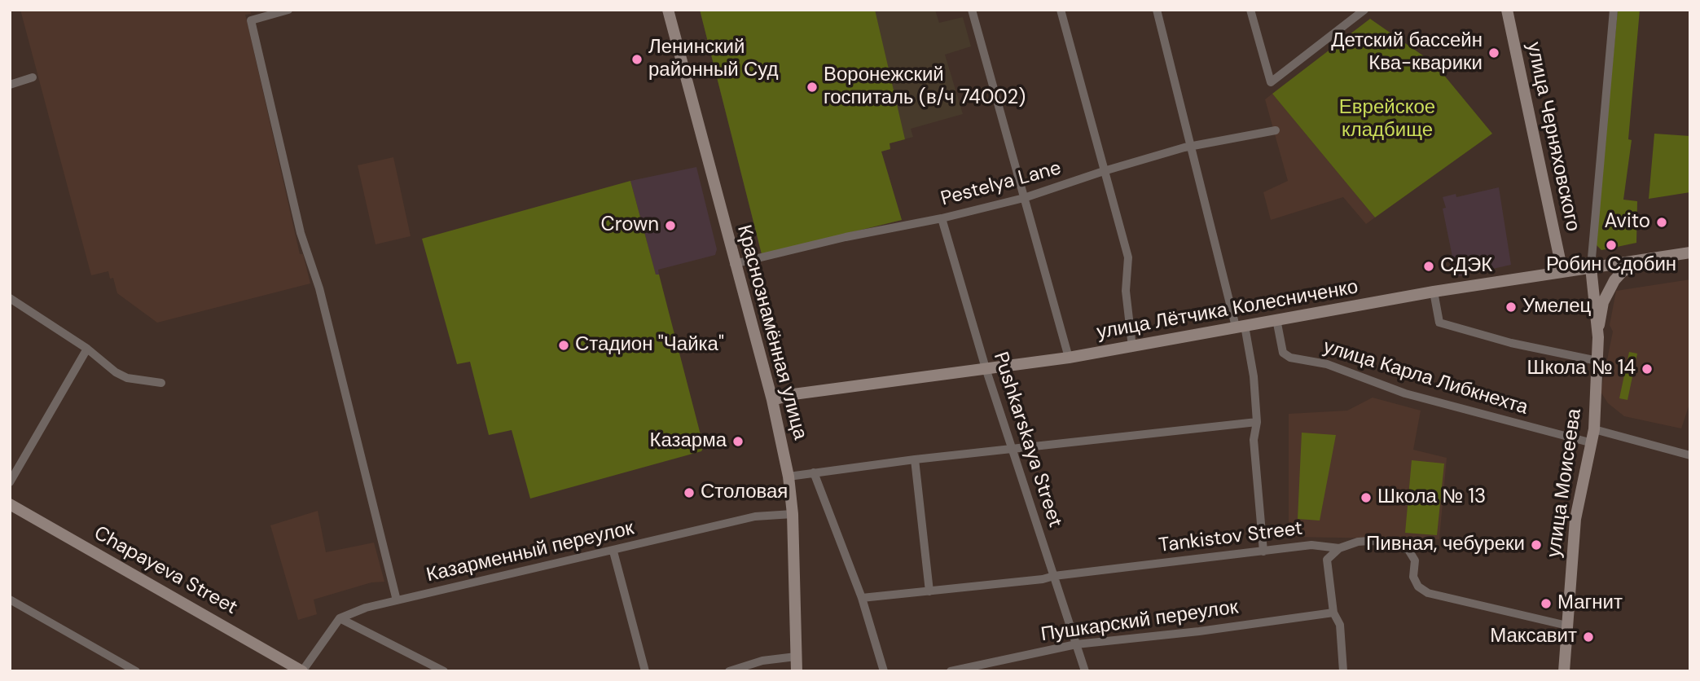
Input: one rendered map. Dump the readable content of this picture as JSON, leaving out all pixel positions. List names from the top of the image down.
{
  "streets": {
    "street": [
      "улица Черняховского",
      "Pestelya Lane",
      "улица Лётчика Колесниченко",
      "Краснознамённая улица",
      "улица Карла Либкнехта",
      "Pushkarskaya Street",
      "улица Моисеева",
      "Tankistov Street",
      "Казарменный переулок",
      "Chapayeva Street",
      "Пушкарский переулок"
    ]
  },
  "crossings": [
    ["улица Черняховского", "улица Лётчика Колесниченко"],
    ["Pestelya Lane", "Краснознамённая улица"],
    ["Pestelya Lane", "Pushkarskaya Street"],
    ["улица Лётчика Колесниченко", "Краснознамённая улица"],
    ["улица Лётчика Колесниченко", "улица Карла Либкнехта"],
    ["улица Лётчика Колесниченко", "Pushkarskaya Street"],
    ["улица Лётчика Колесниченко", "улица Моисеева"],
    ["Краснознамённая улица", "Казарменный переулок"],
    ["улица Карла Либкнехта", "улица Моисеева"],
    ["Pushkarskaya Street", "Tankistov Street"],
    ["Pushkarskaya Street", "Пушкарский переулок"],
    ["улица Моисеева", "Tankistov Street"],
    ["Казарменный переулок", "Chapayeva Street"]
  ],
  "parks": ["Еврейское кладбище"],
  "places": [
    "Детский бассейн Ква-кварики",
    "Ленинский районный Суд",
    "Воронежский госпиталь (в/ч 74002)",
    "Avito",
    "Crown",
    "Робин Сдобин",
    "СДЭК",
    "Умелец",
    "Стадион \"Чайка\"",
    "Школа № 14",
    "Казарма",
    "Столовая",
    "Школа № 13",
    "Пивная, чебуреки",
    "Магнит",
    "Максавит"
  ]
}
